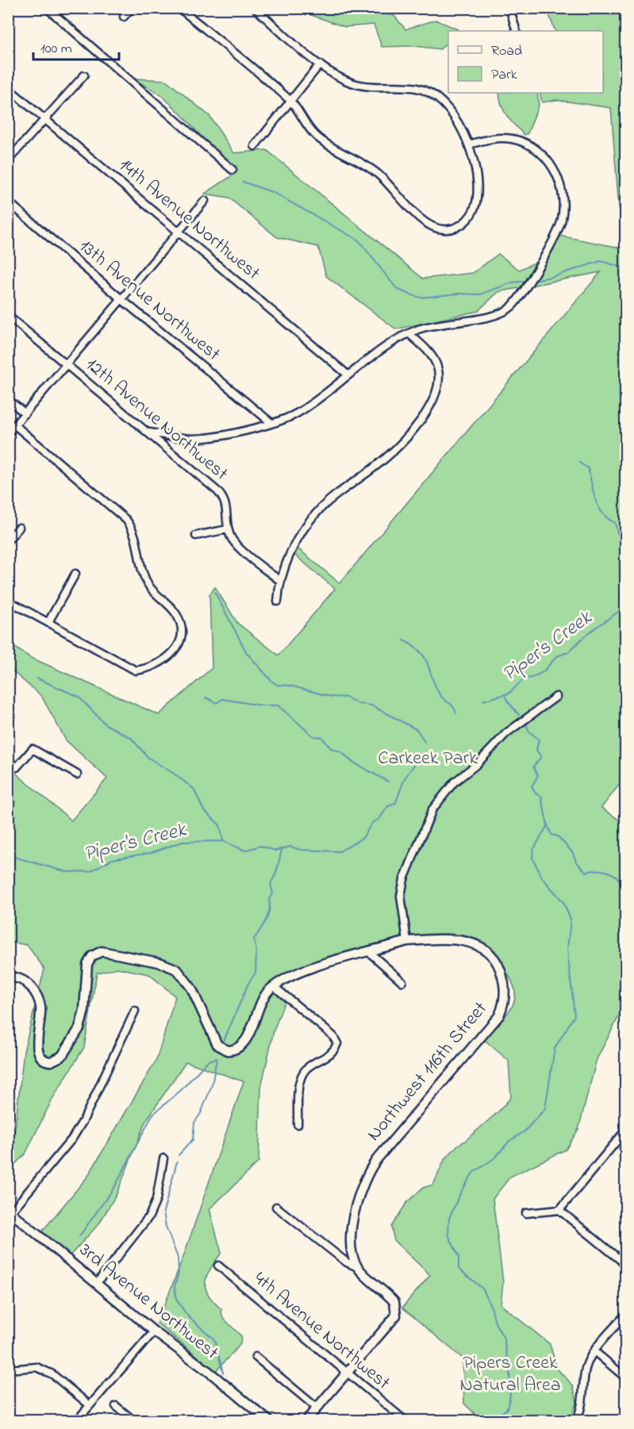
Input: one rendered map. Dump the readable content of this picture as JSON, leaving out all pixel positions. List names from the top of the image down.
{
  "streets": {
    "street": [
      "14th Avenue Northwest",
      "13th Avenue Northwest",
      "12th Avenue Northwest",
      "Northwest 116th Street",
      "3rd Avenue Northwest",
      "4th Avenue Northwest"
    ]
  },
  "water": ["Piper's Creek"],
  "parks": ["Carkeek Park", "Pipers Creek Natural Area"],
  "legend": ["Road", "Park"],
  "scale_bar": "100 m"
}
